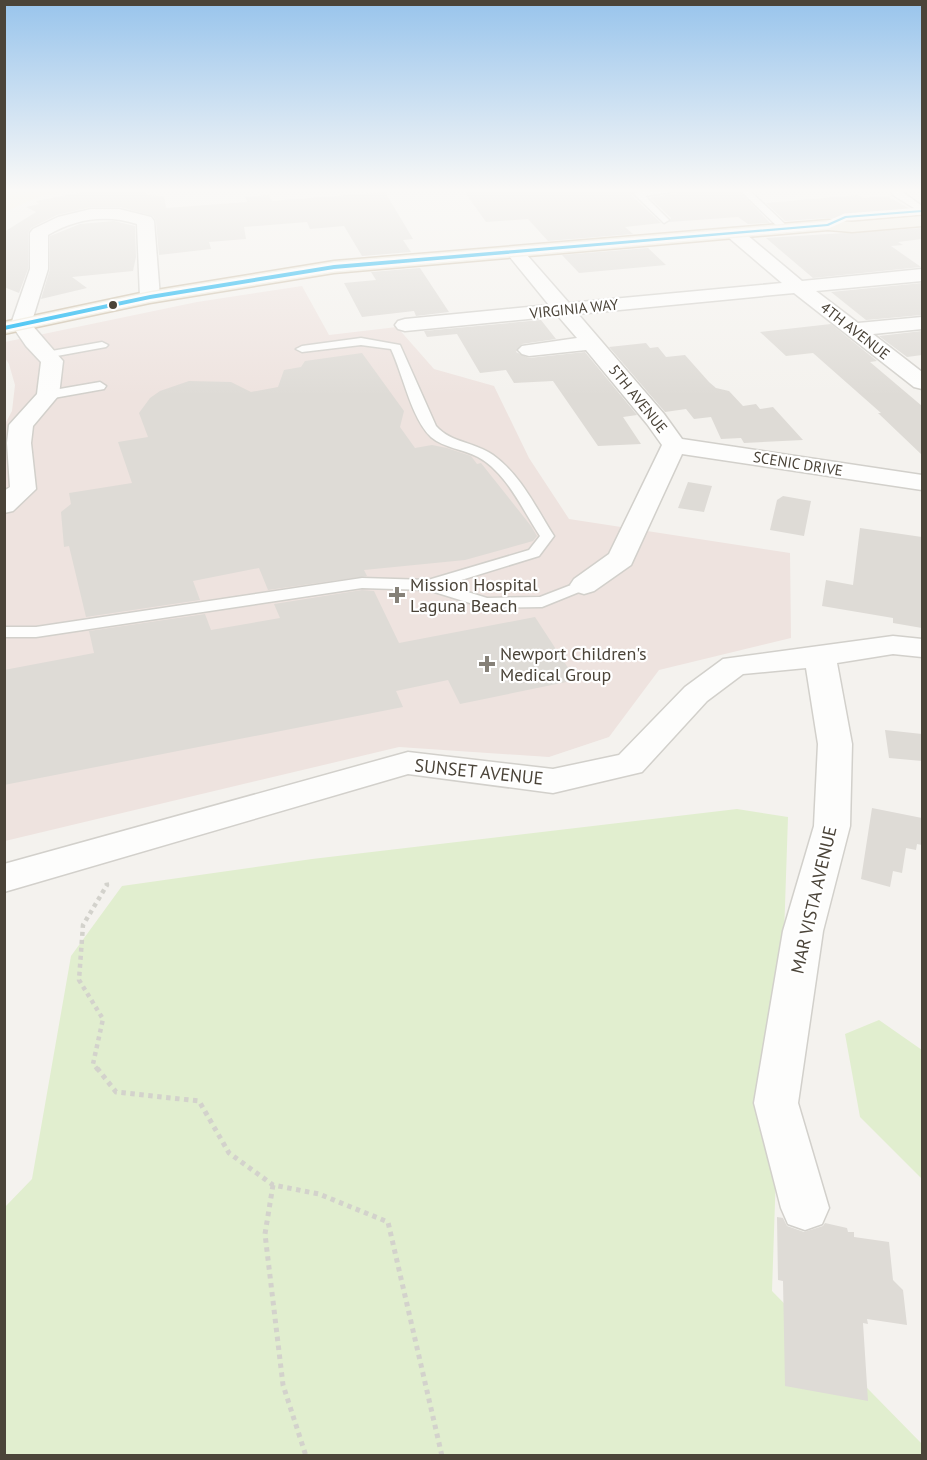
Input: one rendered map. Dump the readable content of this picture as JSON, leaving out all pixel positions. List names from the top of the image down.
{
  "streets": {
    "street": [
      "VIRGINIA WAY",
      "4TH AVENUE",
      "5TH AVENUE",
      "SCENIC DRIVE",
      "SUNSET AVENUE",
      "MAR VISTA AVENUE"
    ]
  },
  "crossings": [
    ["VIRGINIA WAY", "4TH AVENUE"],
    ["VIRGINIA WAY", "5TH AVENUE"],
    ["5TH AVENUE", "SCENIC DRIVE"],
    ["SUNSET AVENUE", "MAR VISTA AVENUE"]
  ],
  "places": {
    "health": ["Mission Hospital Laguna Beach", "Newport Children's Medical Group"]
  }
}
